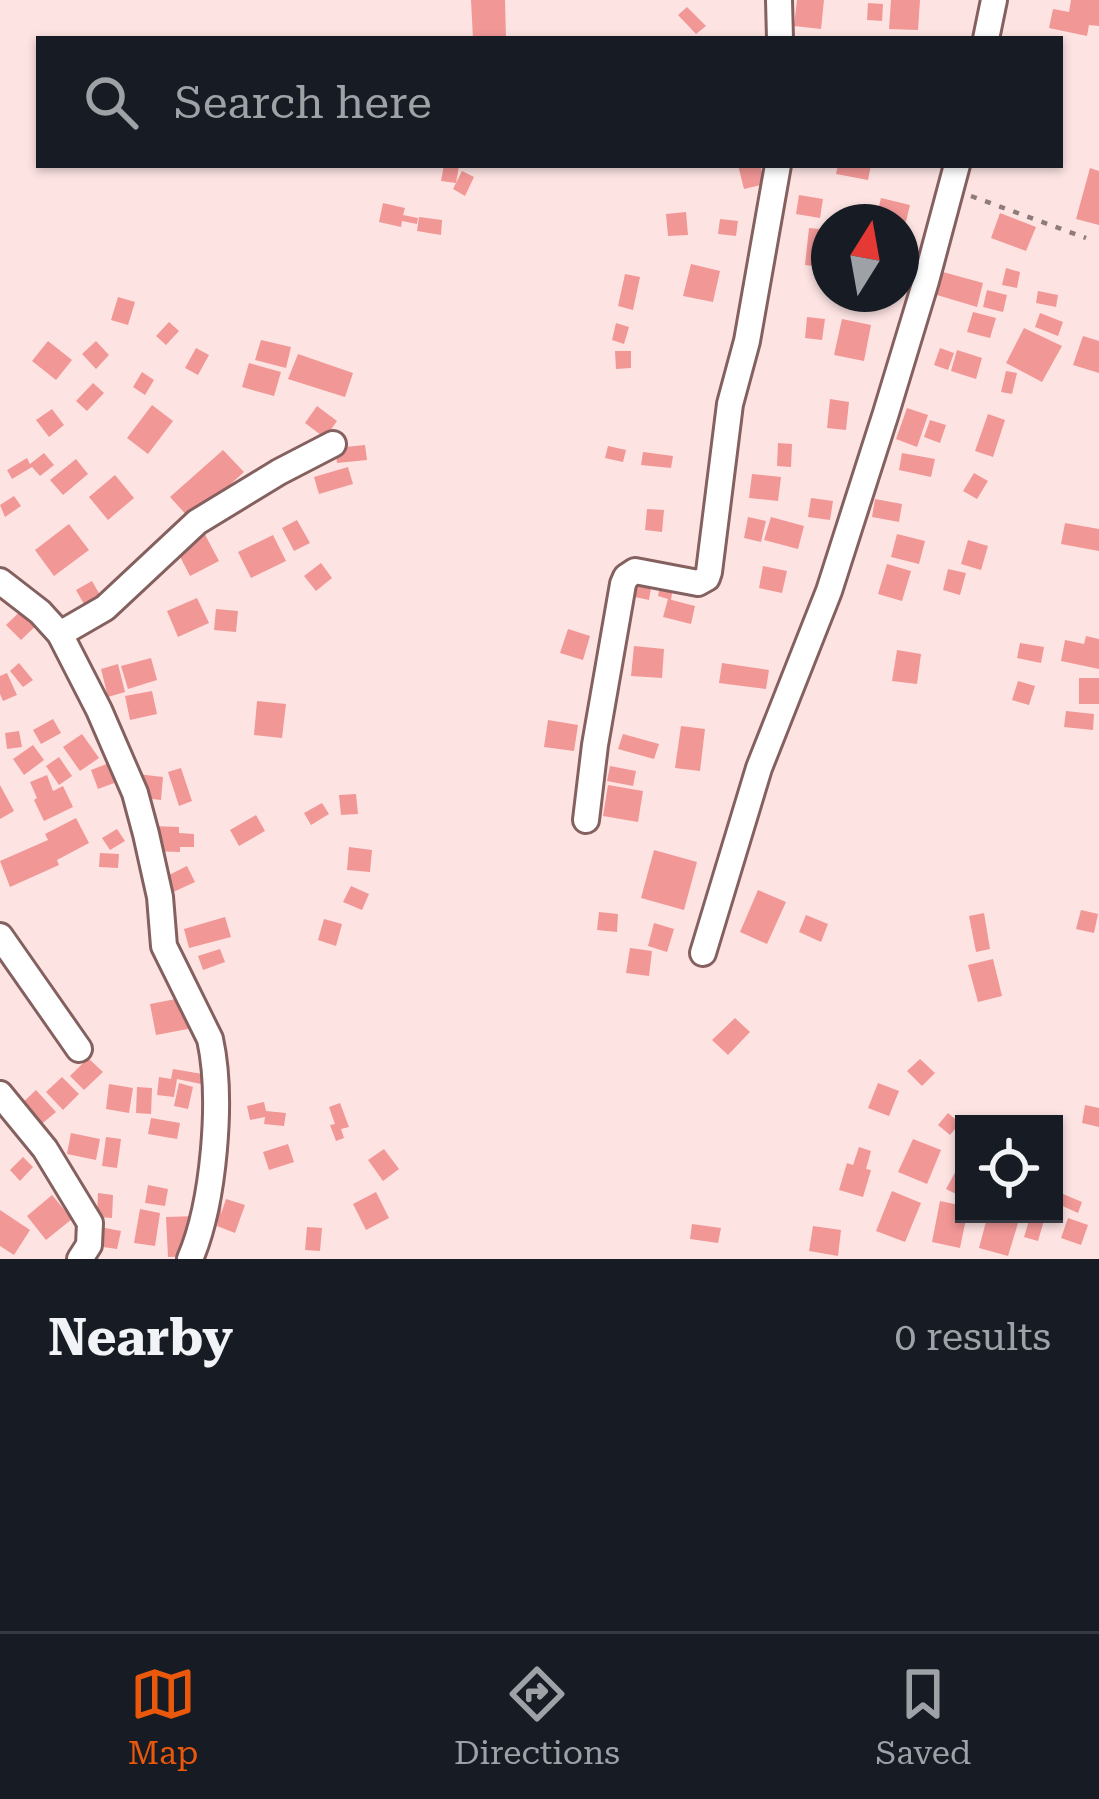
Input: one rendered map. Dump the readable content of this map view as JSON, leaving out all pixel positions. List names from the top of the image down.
{
  "north": "top",
  "page": {
    "search": "Search here",
    "heading": ["Nearby", "0 results"],
    "nav": ["Map", "Directions", "Saved"]
  }
}
